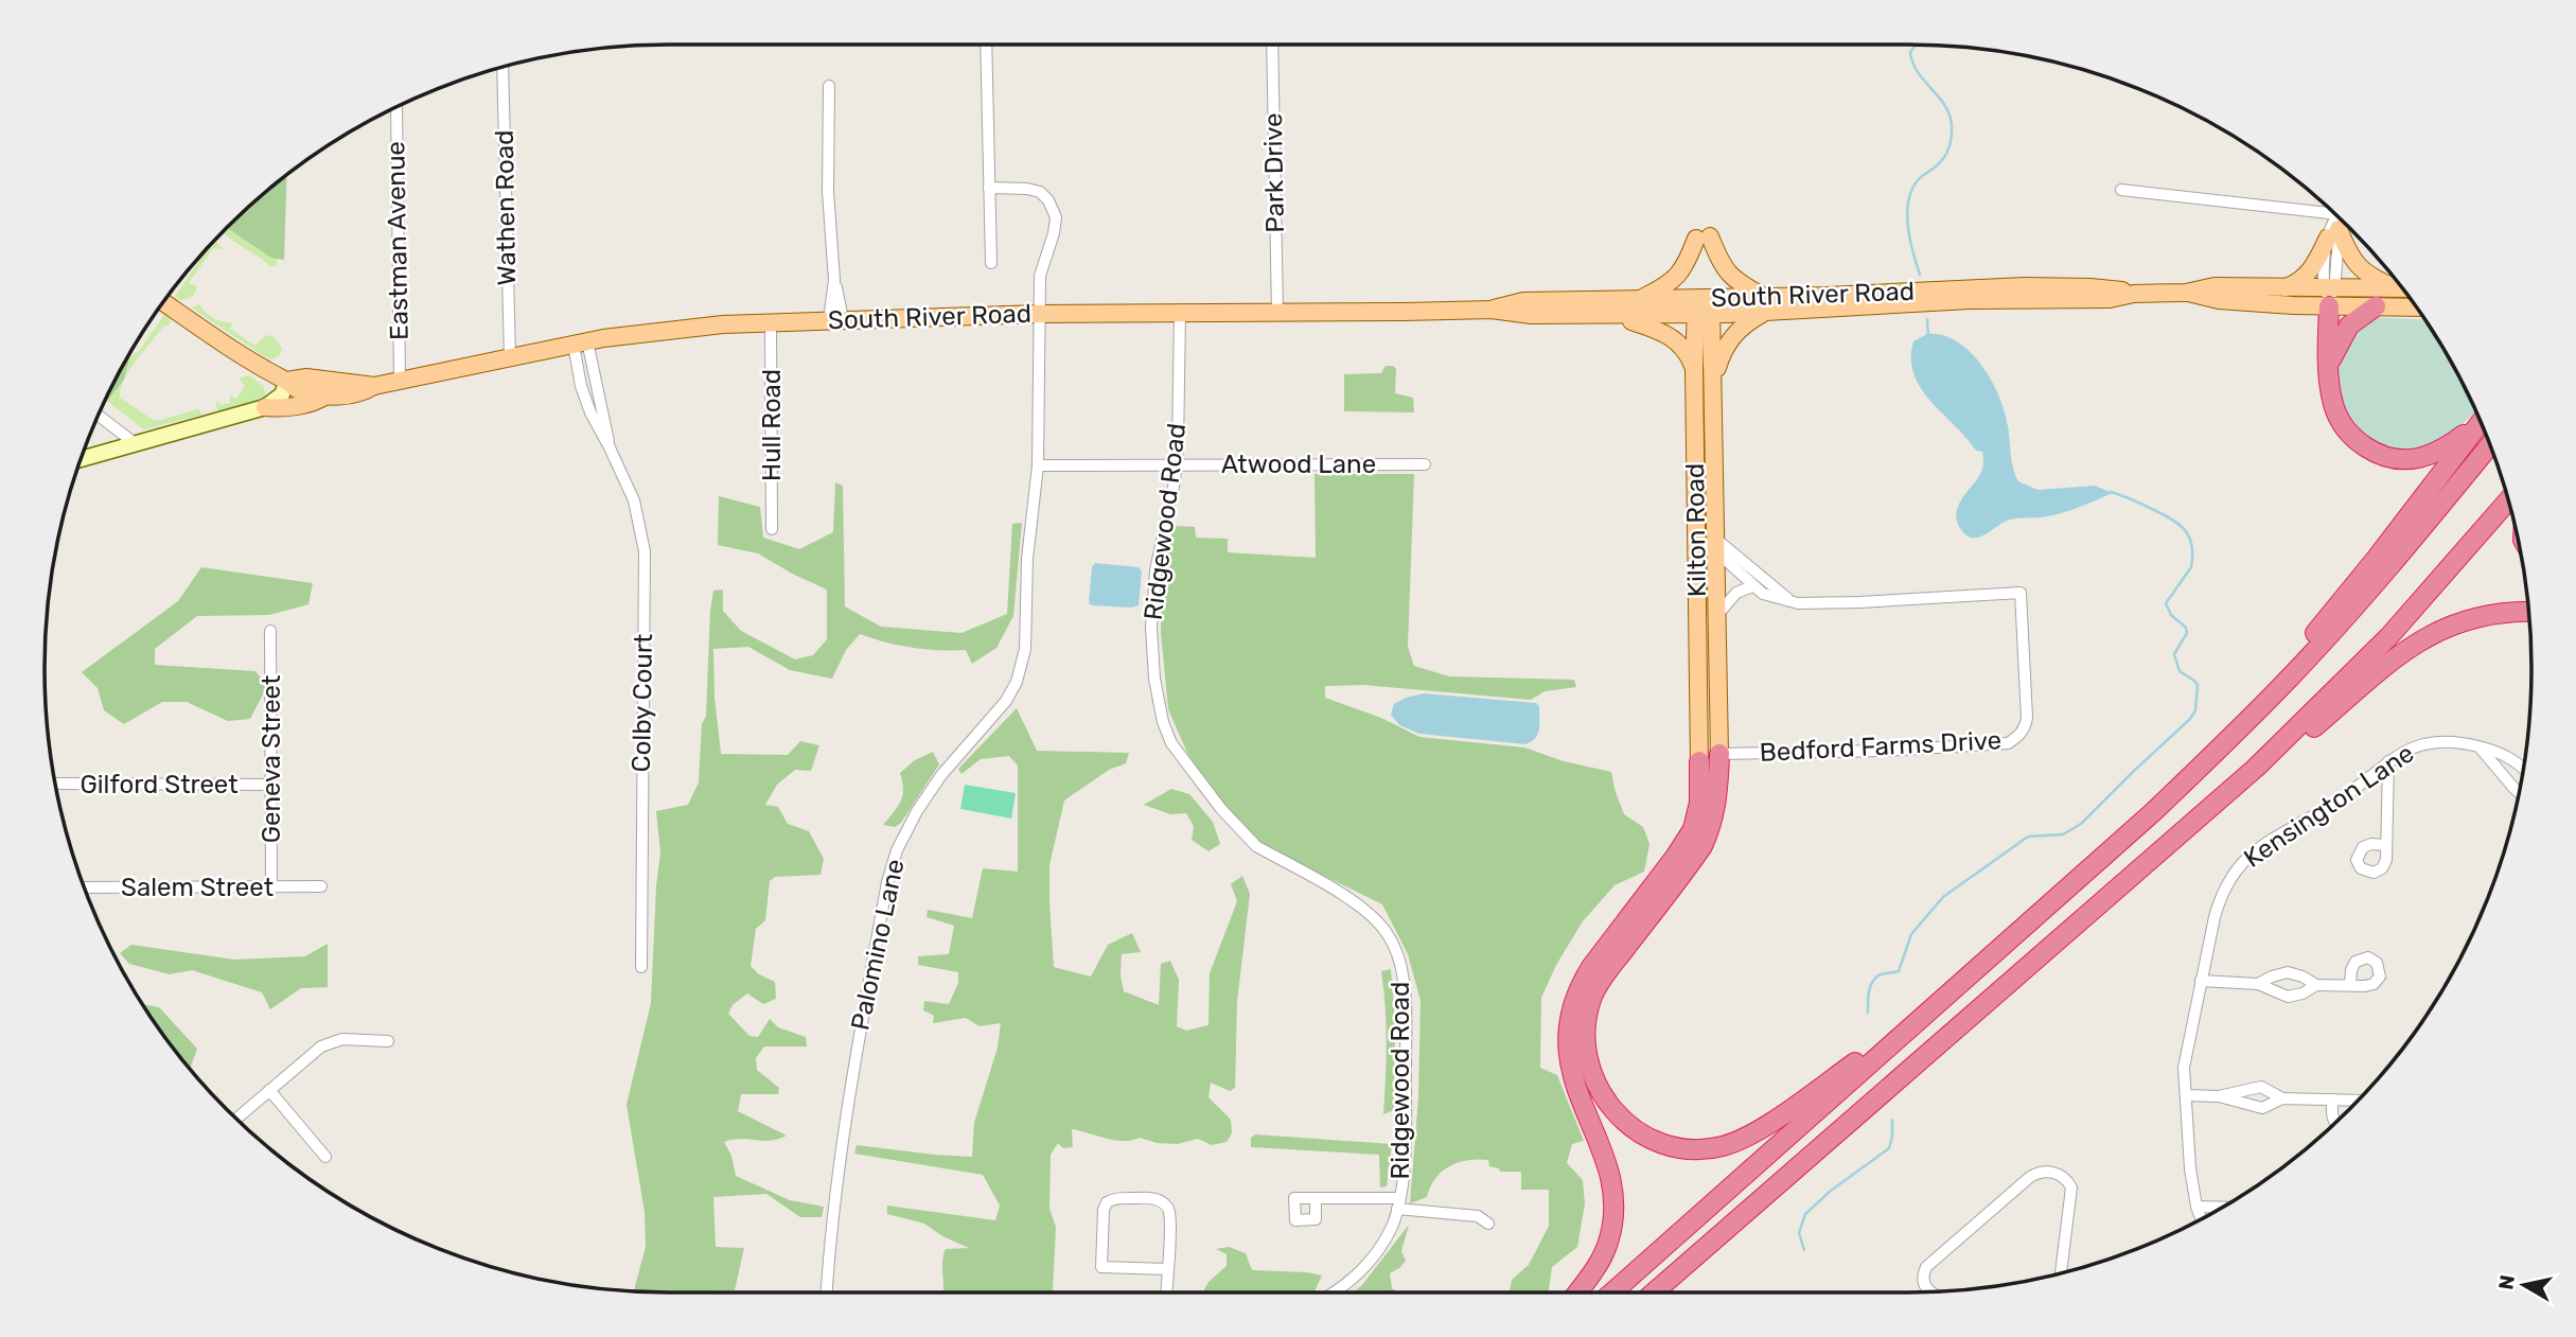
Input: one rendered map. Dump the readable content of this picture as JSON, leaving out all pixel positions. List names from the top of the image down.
{
  "streets": {
    "main road": ["South River Road", "Kilton Road"],
    "street": [
      "Park Drive",
      "Wathen Road",
      "Eastman Avenue",
      "Hull Road",
      "Atwood Lane",
      "Ridgewood Road",
      "Colby Court",
      "Bedford Farms Drive",
      "Geneva Street",
      "Gilford Street",
      "Kensington Lane",
      "Salem Street",
      "Palomino Lane"
    ]
  },
  "crossings": [
    ["Park Drive", "South River Road"],
    ["Wathen Road", "South River Road"],
    ["Eastman Avenue", "South River Road"],
    ["South River Road", "Hull Road"],
    ["South River Road", "Ridgewood Road"],
    ["South River Road", "Kilton Road"],
    ["South River Road", "Colby Court"],
    ["South River Road", "Palomino Lane"],
    ["Atwood Lane", "Ridgewood Road"],
    ["Atwood Lane", "Palomino Lane"],
    ["Kilton Road", "Bedford Farms Drive"],
    ["Geneva Street", "Gilford Street"],
    ["Geneva Street", "Salem Street"]
  ],
  "north": "left"
}
